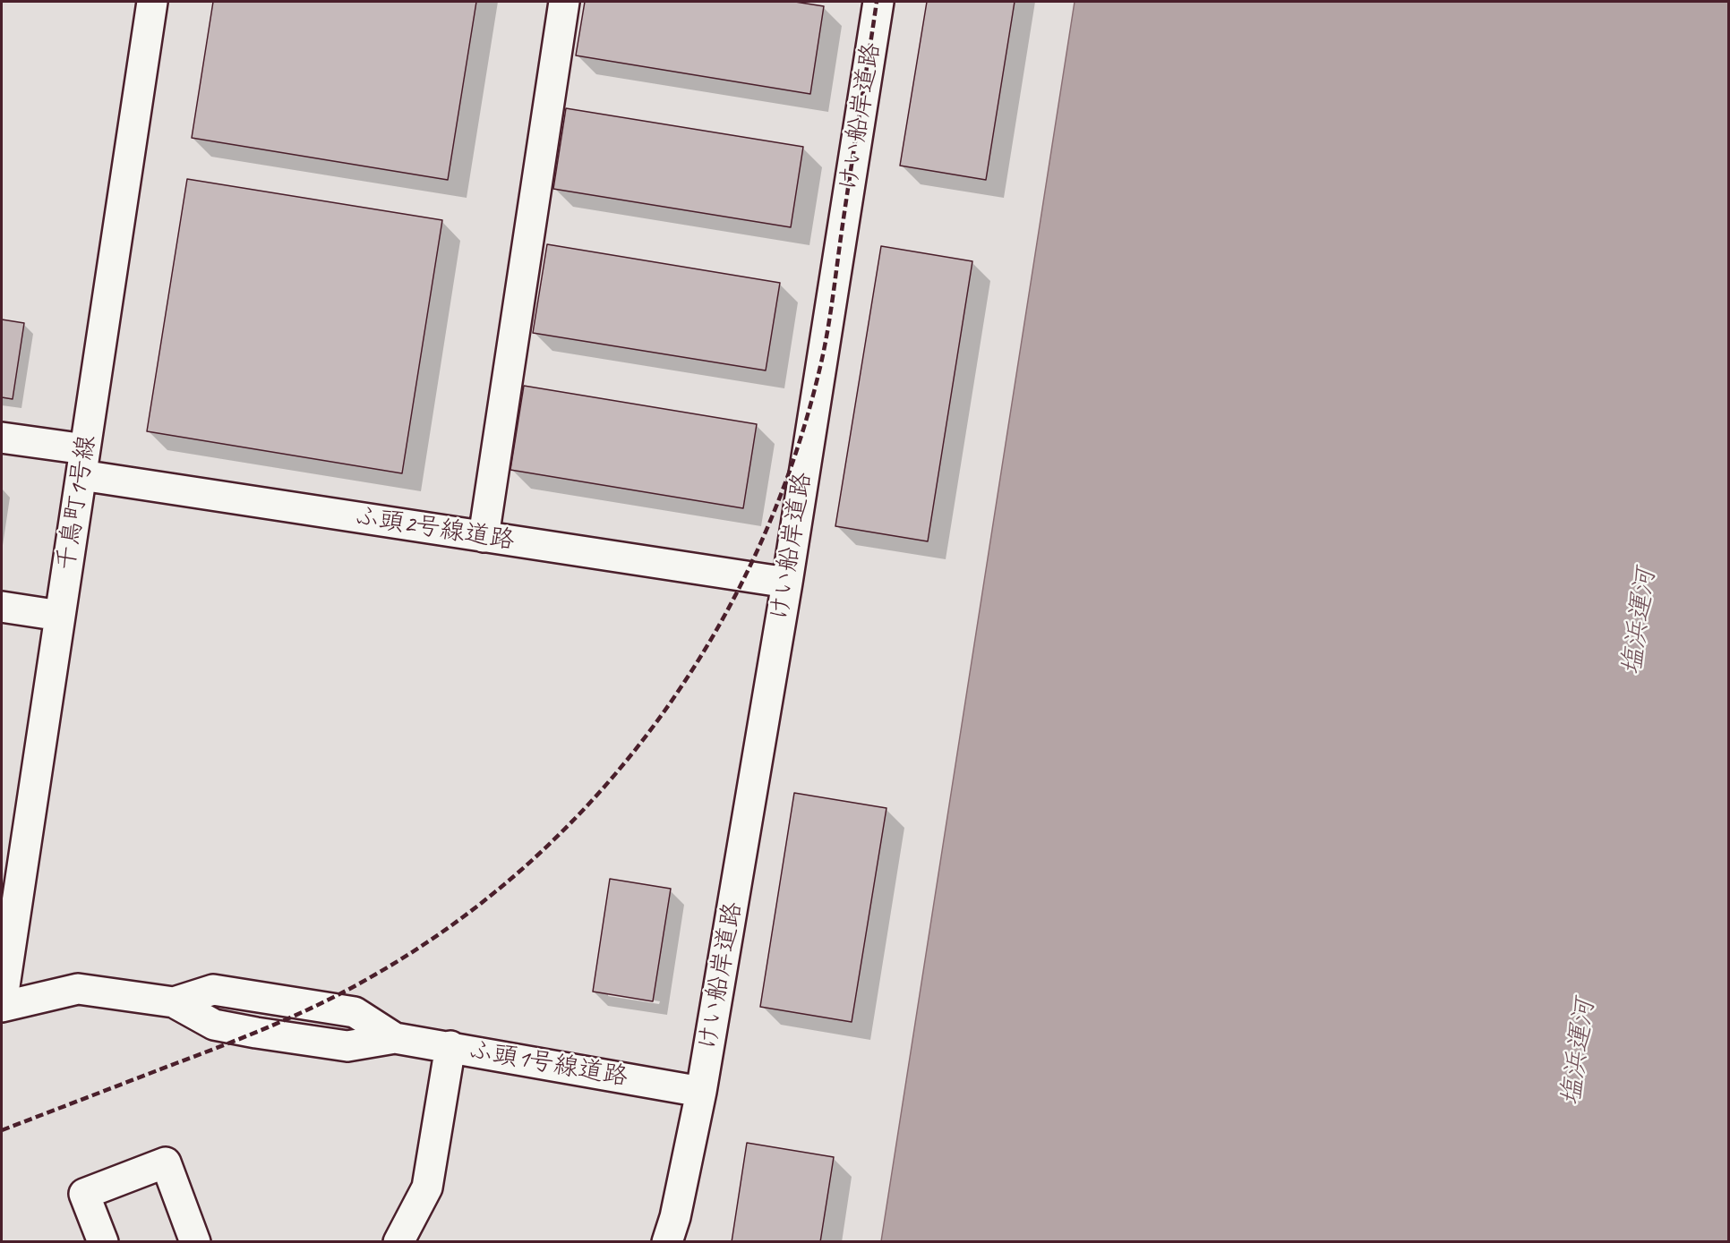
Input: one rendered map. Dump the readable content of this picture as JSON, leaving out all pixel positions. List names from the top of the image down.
{
  "streets": {
    "street": [
      "けい船岸道路",
      "千鳥町1号線",
      "ふ頭2号線道路",
      "ふ頭1号線道路"
    ]
  },
  "crossings": [
    ["けい船岸道路", "ふ頭2号線道路"],
    ["けい船岸道路", "ふ頭1号線道路"],
    ["千鳥町1号線", "ふ頭2号線道路"],
    ["千鳥町1号線", "ふ頭1号線道路"]
  ],
  "water": ["塩浜運河"]
}
